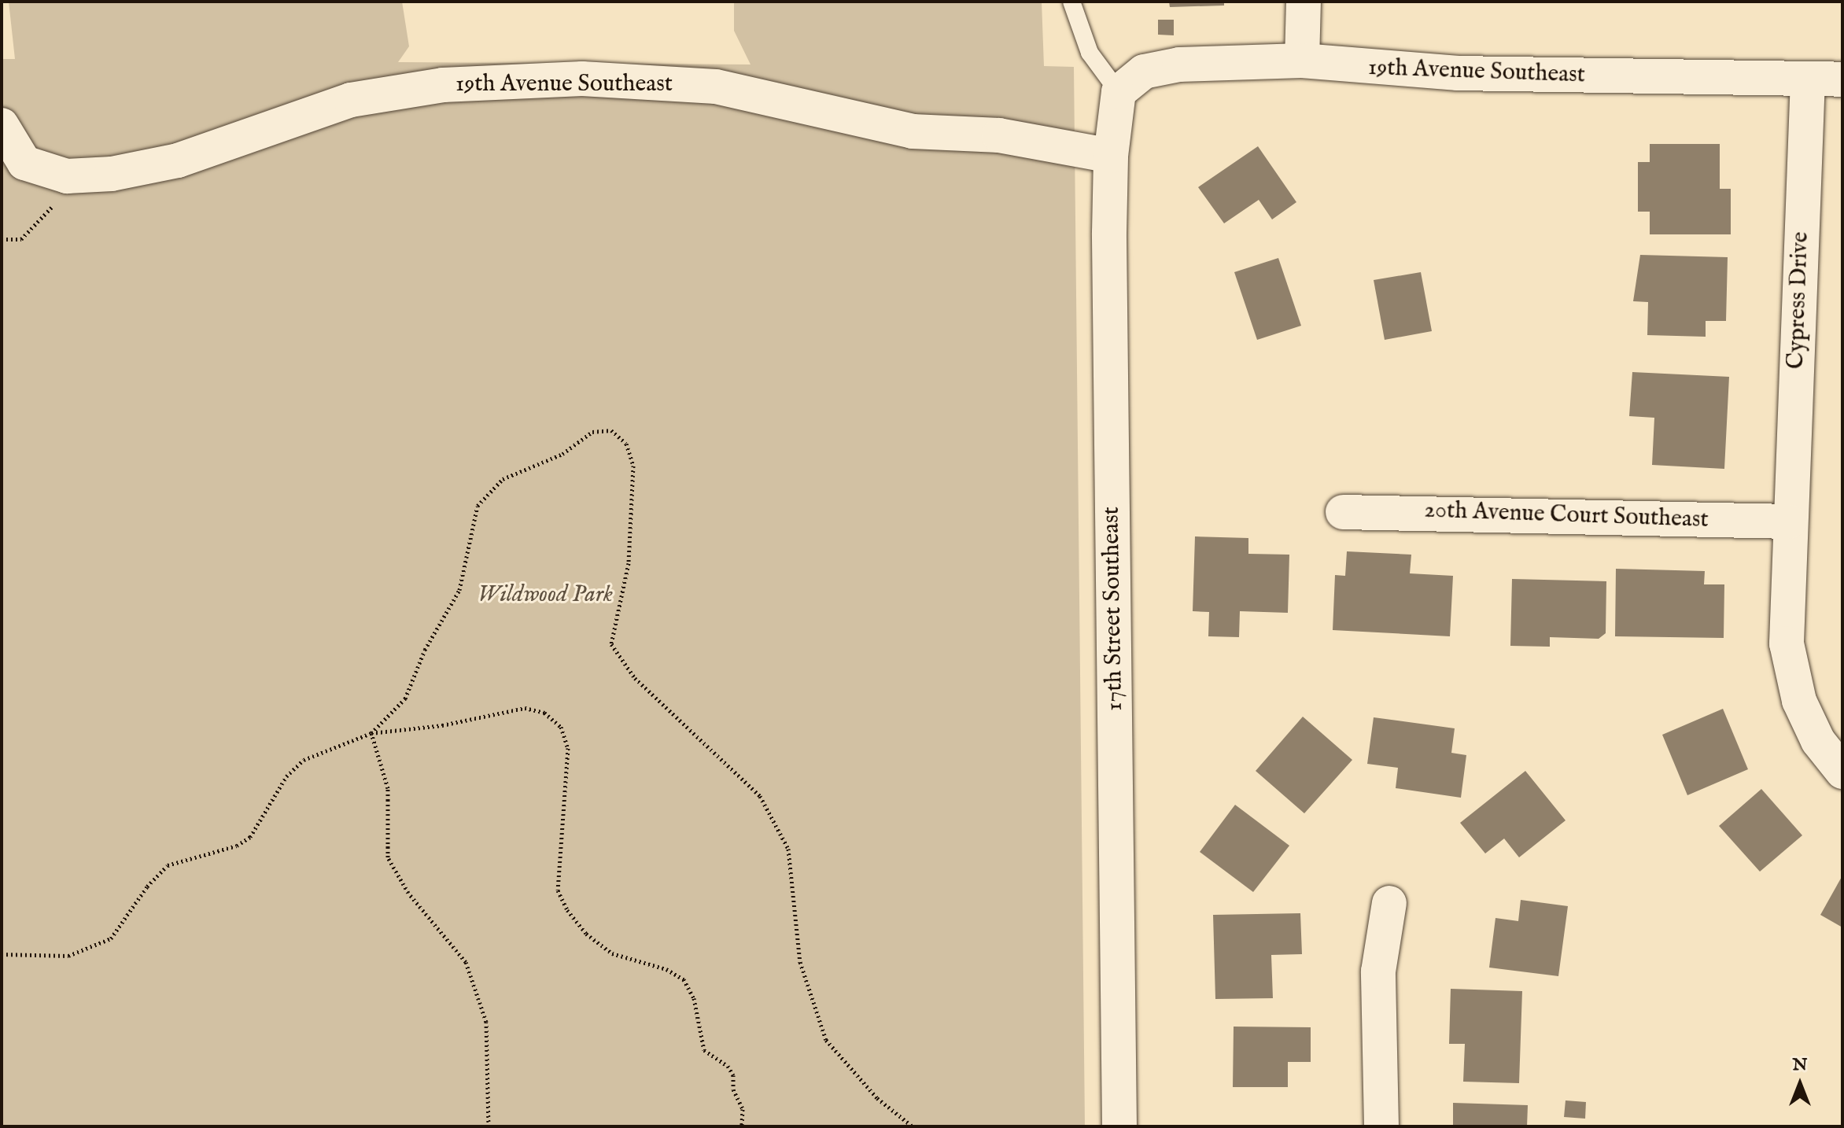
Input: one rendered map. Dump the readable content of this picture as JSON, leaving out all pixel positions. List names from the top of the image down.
{
  "streets": {
    "street": [
      "19th Avenue Southeast",
      "Cypress Drive",
      "20th Avenue Court Southeast",
      "17th Street Southeast"
    ]
  },
  "crossings": [
    ["19th Avenue Southeast", "Cypress Drive"],
    ["19th Avenue Southeast", "17th Street Southeast"],
    ["Cypress Drive", "20th Avenue Court Southeast"]
  ],
  "parks": ["Wildwood Park"],
  "north": "top"
}
